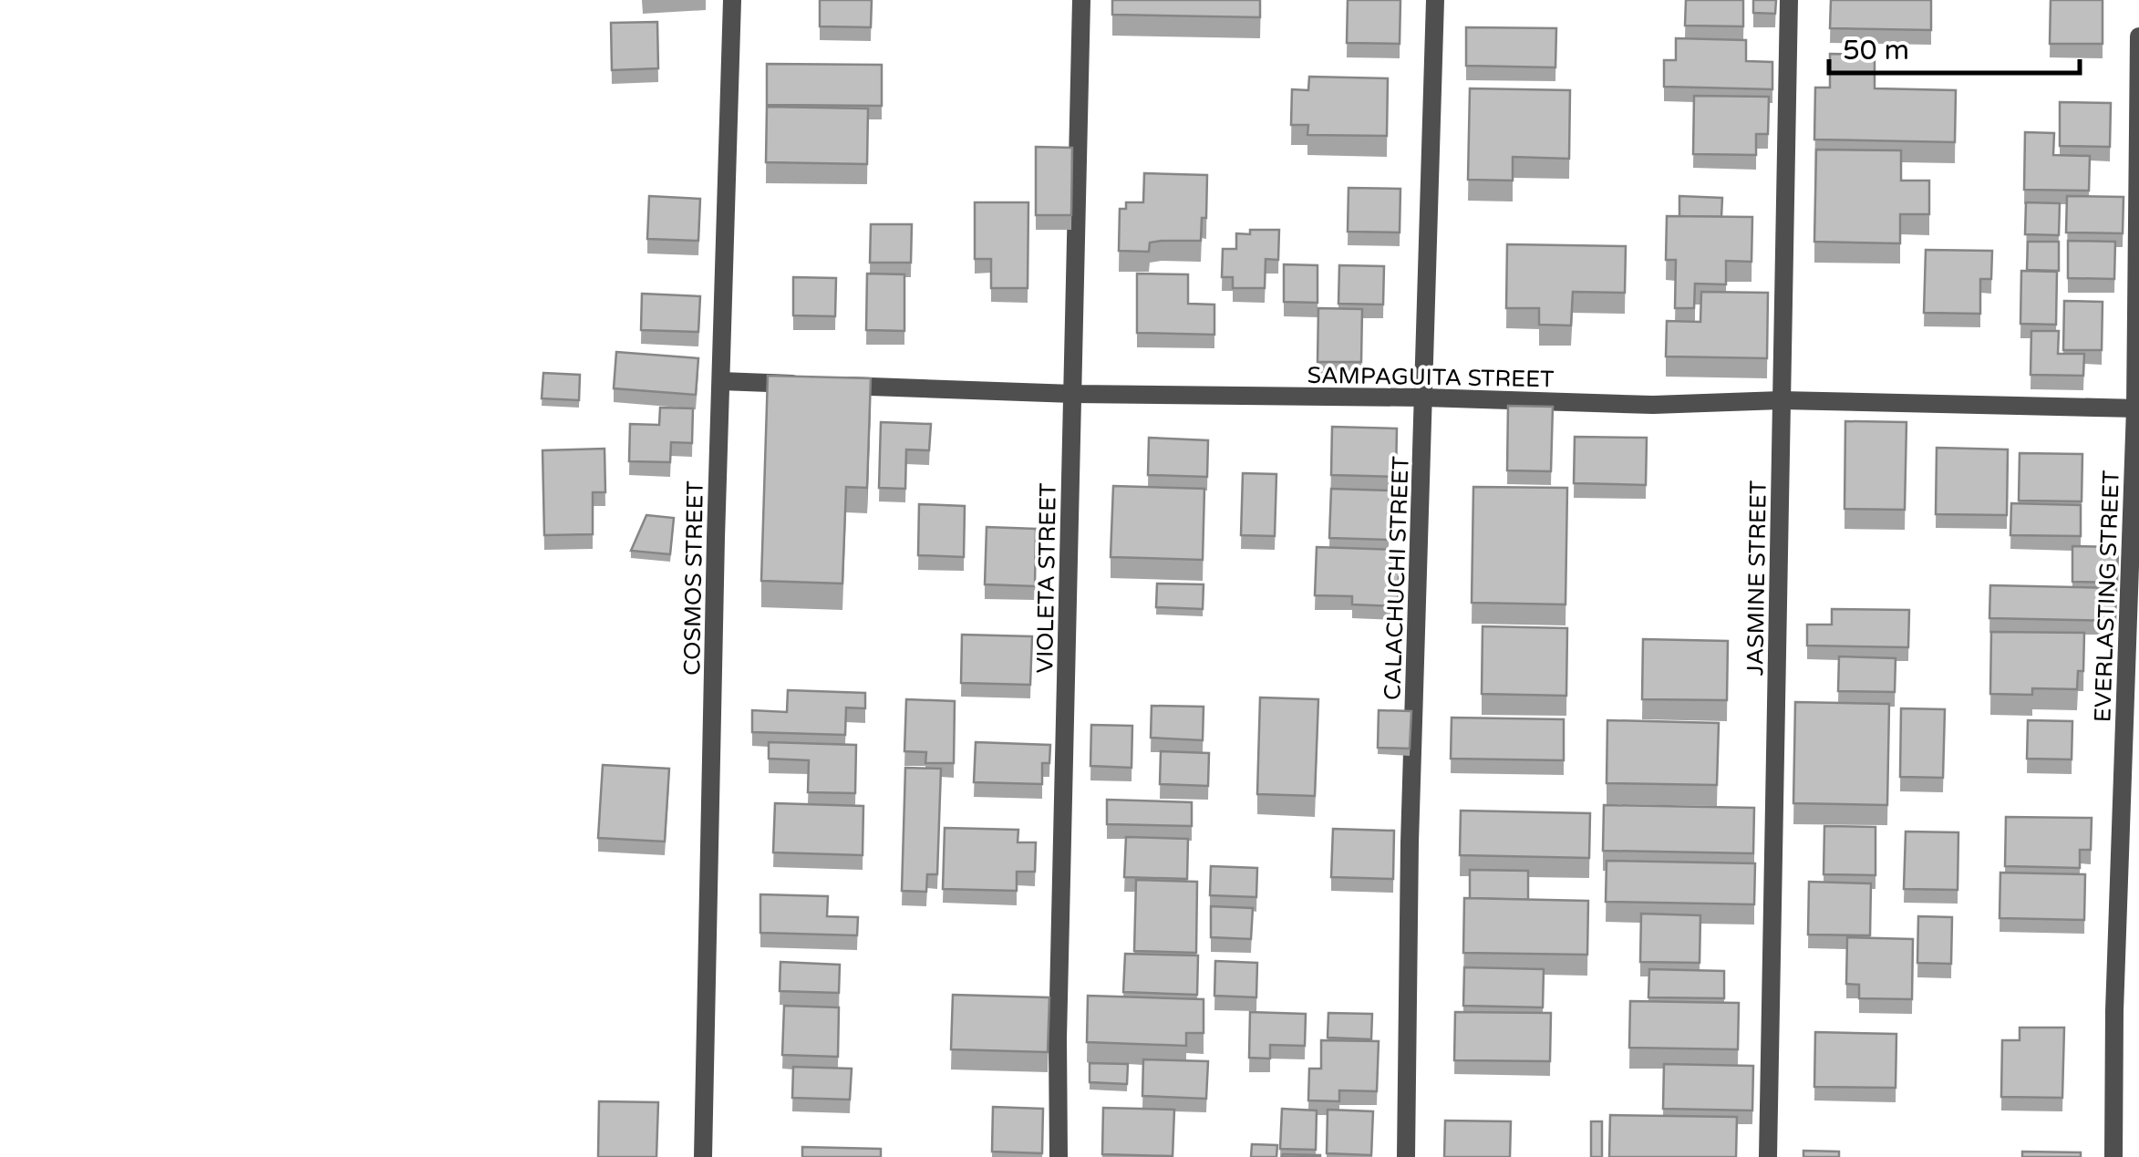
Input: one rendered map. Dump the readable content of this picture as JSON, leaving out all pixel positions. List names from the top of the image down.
{
  "streets": {
    "street": [
      "SAMPAGUITA STREET",
      "COSMOS STREET",
      "VIOLETA STREET",
      "CALACHUCHI STREET",
      "JASMINE STREET",
      "EVERLASTING STREET"
    ]
  },
  "crossings": [
    ["SAMPAGUITA STREET", "COSMOS STREET"],
    ["SAMPAGUITA STREET", "VIOLETA STREET"],
    ["SAMPAGUITA STREET", "CALACHUCHI STREET"],
    ["SAMPAGUITA STREET", "JASMINE STREET"],
    ["SAMPAGUITA STREET", "EVERLASTING STREET"]
  ],
  "scale_bar": "50 m"
}
